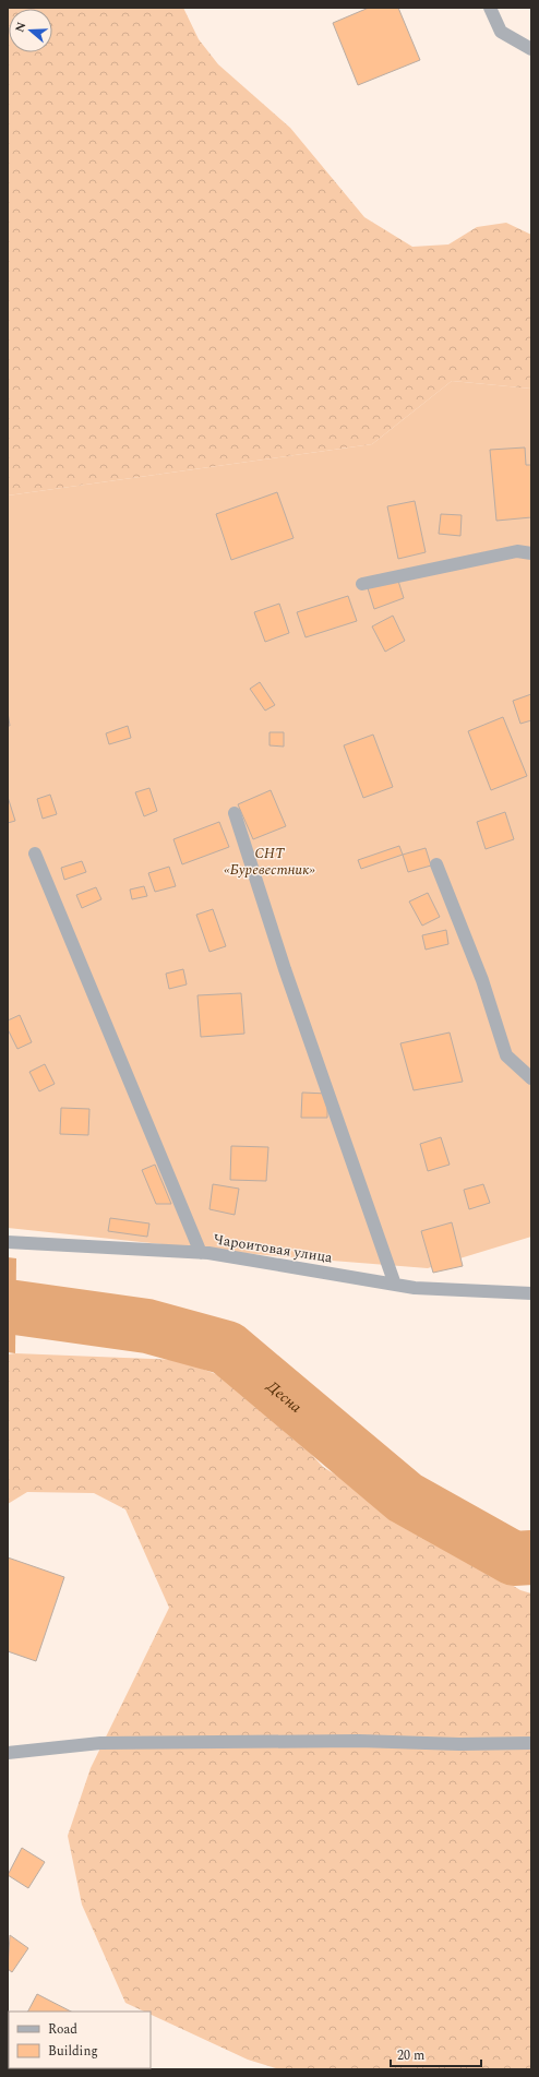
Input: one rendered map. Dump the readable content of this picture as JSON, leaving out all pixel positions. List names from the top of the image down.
{
  "streets": {
    "street": ["Чароитовая улица"]
  },
  "water": ["Десна"],
  "parks": ["СНТ «Буревестник»"],
  "legend": ["Road", "Building"],
  "scale_bar": "20 m",
  "north": "left"
}
